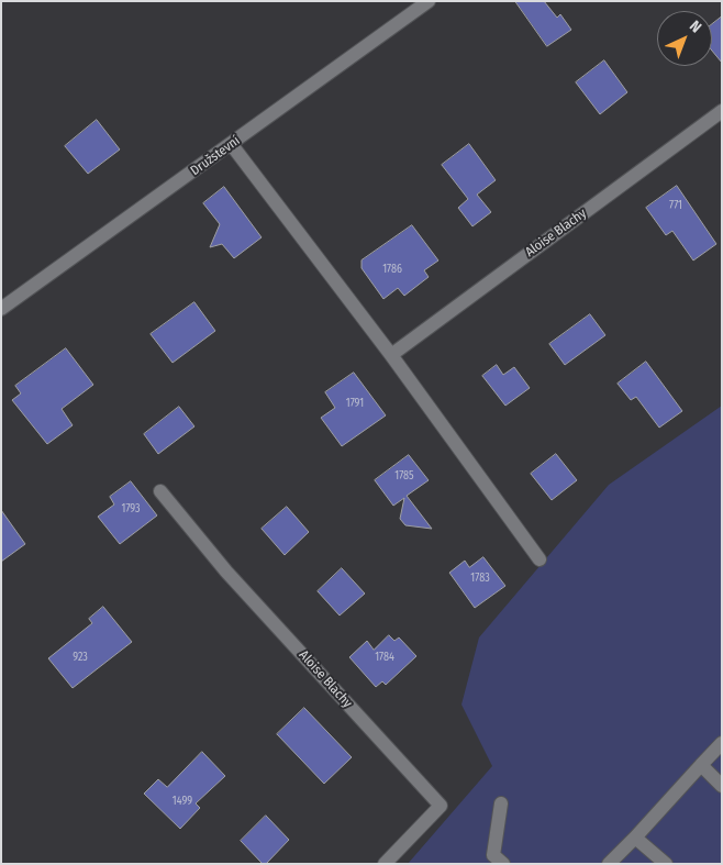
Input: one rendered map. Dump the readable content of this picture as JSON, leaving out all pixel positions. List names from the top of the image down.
{
  "streets": {
    "street": ["Družstevní", "Aloise Blachy"]
  },
  "house_numbers": [
    "771",
    "1786",
    "1791",
    "1785",
    "1793",
    "1783",
    "923",
    "1784",
    "1499"
  ],
  "north": "top right"
}
